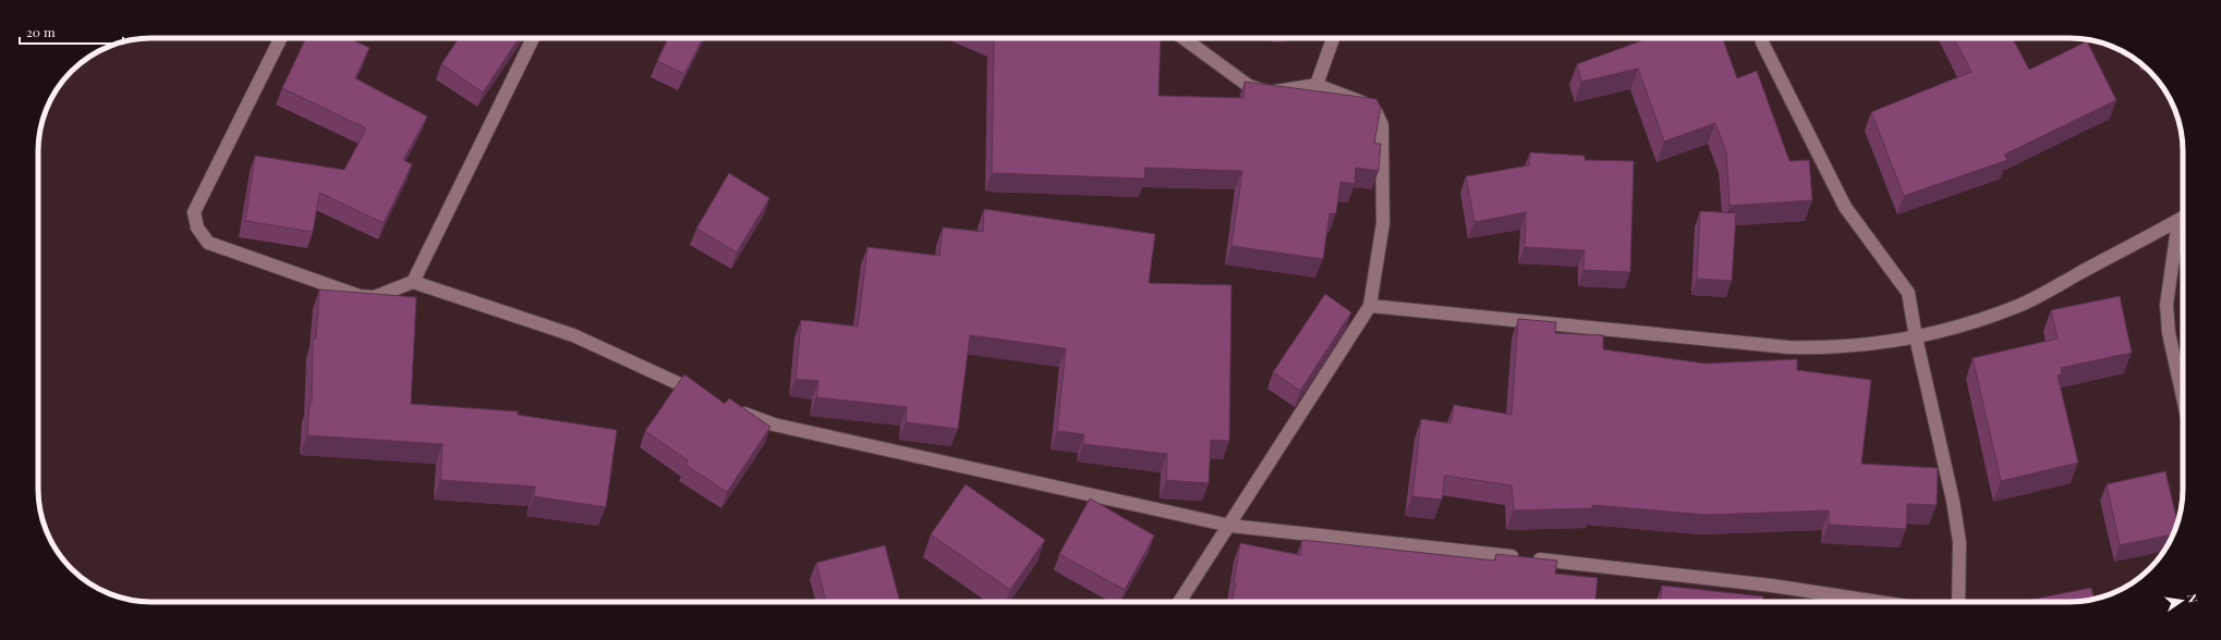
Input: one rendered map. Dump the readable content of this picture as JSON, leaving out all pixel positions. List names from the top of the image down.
{
  "scale_bar": "20 m",
  "north": "right"
}
